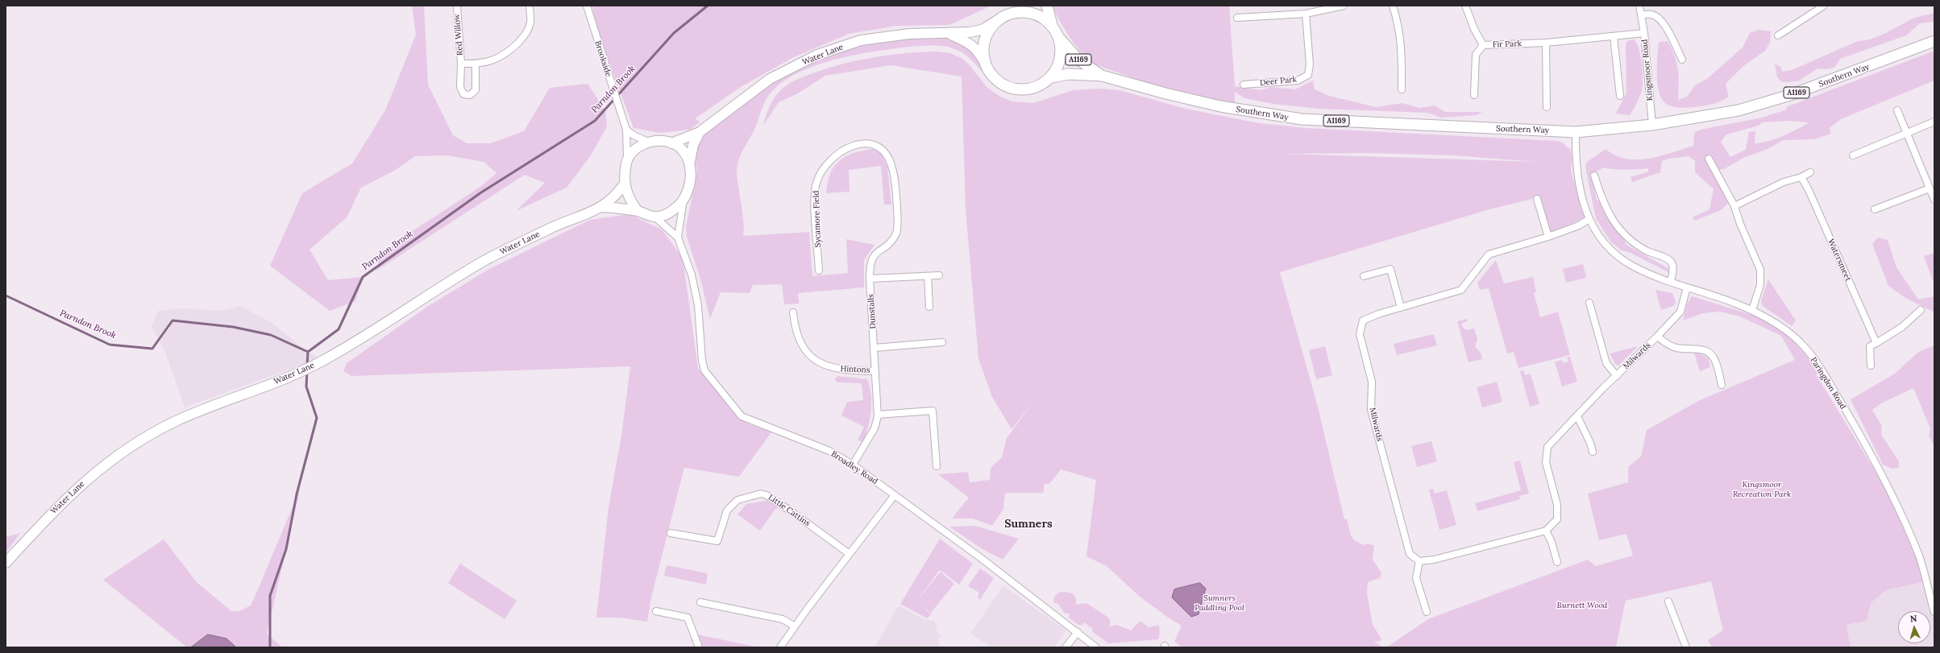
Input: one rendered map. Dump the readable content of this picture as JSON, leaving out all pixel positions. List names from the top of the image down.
{
  "streets": {
    "main road": ["Water Lane", "A1169", "Southern Way"],
    "street": [
      "Red Willow",
      "Fir Park",
      "Brookside",
      "Kingsmoor Road",
      "Deer Park",
      "Sycamore Field",
      "Watersmeet",
      "Dunstalls",
      "Milwards",
      "Hintons",
      "Paringdon Road",
      "Broadley Road",
      "Little Cattins"
    ]
  },
  "crossings": [
    ["Fir Park", "Kingsmoor Road"],
    ["Water Lane", "Brookside"],
    ["Water Lane", "Southern Way"],
    ["Water Lane", "Broadley Road"],
    ["Brookside", "Broadley Road"],
    ["Kingsmoor Road", "Southern Way"],
    ["Southern Way", "Paringdon Road"],
    ["Sycamore Field", "Dunstalls"],
    ["Dunstalls", "Hintons"],
    ["Dunstalls", "Broadley Road"],
    ["Milwards", "Paringdon Road"]
  ],
  "districts": ["Sumners"],
  "water": ["Parndon Brook"],
  "parks": ["Kingsmoor Recreation Park", "Sumners Paddling Pool", "Burnett Wood"],
  "north": "top"
}
